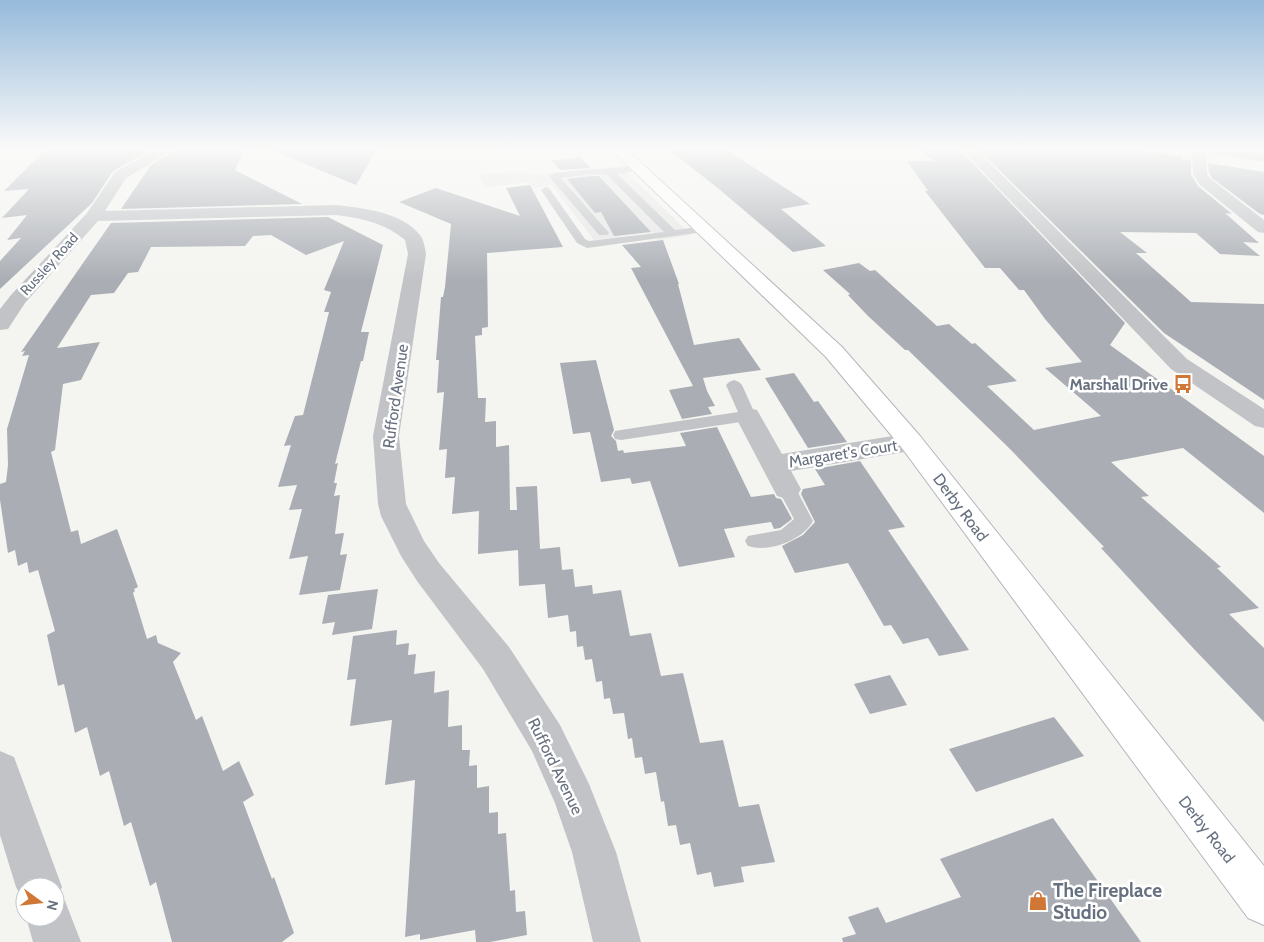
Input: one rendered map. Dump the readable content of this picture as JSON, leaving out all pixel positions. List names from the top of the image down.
{
  "streets": {
    "main road": ["Derby Road"],
    "street": ["Russley Road", "Rufford Avenue", "Margaret's Court"]
  },
  "crossings": [
    ["Russley Road", "Rufford Avenue"],
    ["Margaret's Court", "Derby Road"]
  ],
  "places": {
    "bus stop": ["Marshall Drive"],
    "shop": ["The Fireplace Studio"]
  },
  "north": "right"
}
